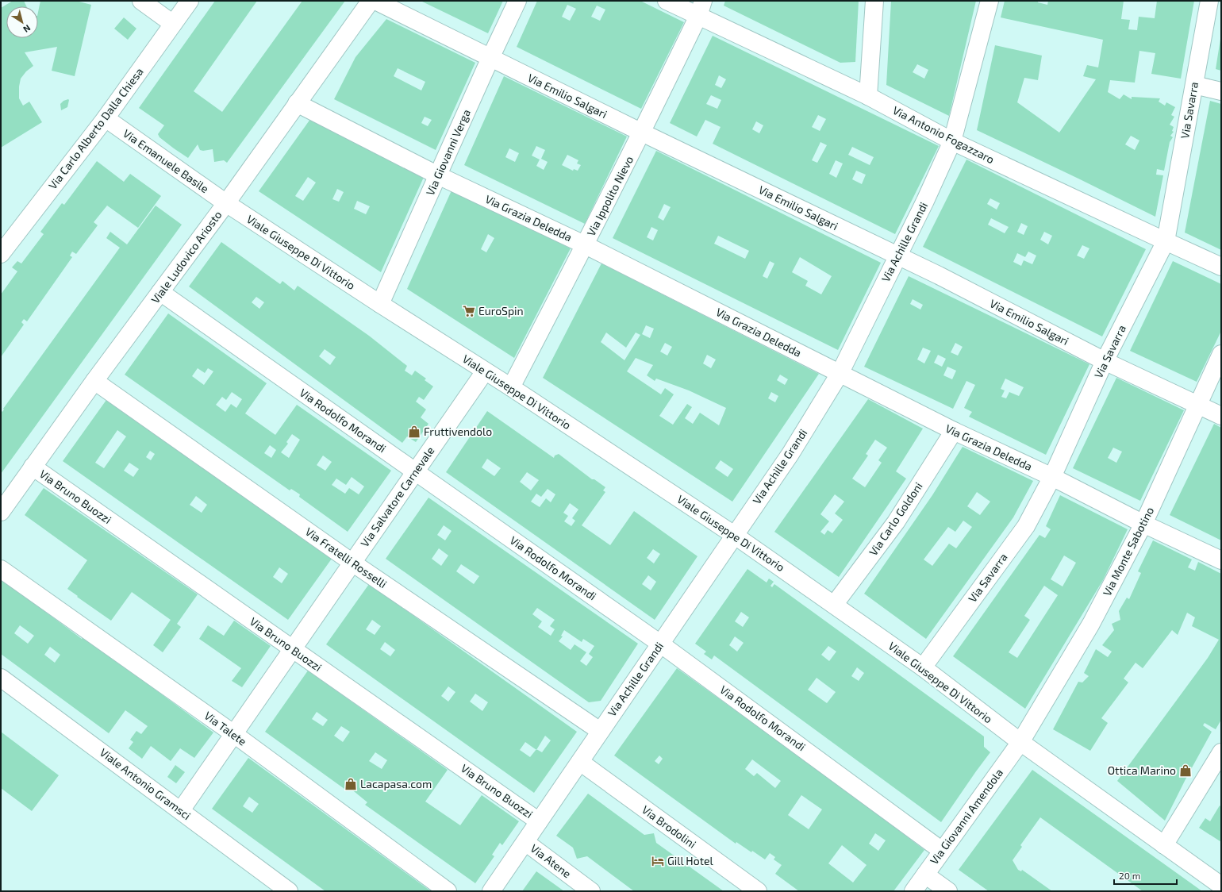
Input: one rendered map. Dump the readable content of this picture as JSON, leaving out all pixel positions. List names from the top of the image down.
{
  "streets": {
    "street": [
      "Via Emilio Salgari",
      "Via Savarra",
      "Via Carlo Alberto Dalla Chiesa",
      "Via Antonio Fogazzaro",
      "Via Giovanni Verga",
      "Via Emanuele Basile",
      "Via Ippolito Nievo",
      "Via Grazia Deledda",
      "Via Achille Grandi",
      "Viale Giuseppe Di Vittorio",
      "Viale Ludovico Ariosto",
      "Via Rodolfo Morandi",
      "Via Bruno Buozzi",
      "Via Salvatore Carnevale",
      "Via Carlo Goldoni",
      "Via Monte Sabotino",
      "Via Fratelli Rosselli",
      "Via Talete",
      "Viale Antonio Gramsci",
      "Via Giovanni Amendola",
      "Via Brodolini",
      "Via Atene"
    ]
  },
  "crossings": [
    ["Via Emilio Salgari", "Via Savarra"],
    ["Via Emilio Salgari", "Via Giovanni Verga"],
    ["Via Emilio Salgari", "Via Ippolito Nievo"],
    ["Via Emilio Salgari", "Via Achille Grandi"],
    ["Via Emilio Salgari", "Via Monte Sabotino"],
    ["Via Savarra", "Via Antonio Fogazzaro"],
    ["Via Savarra", "Via Grazia Deledda"],
    ["Via Savarra", "Viale Giuseppe Di Vittorio"],
    ["Via Carlo Alberto Dalla Chiesa", "Via Emanuele Basile"],
    ["Via Antonio Fogazzaro", "Via Ippolito Nievo"],
    ["Via Antonio Fogazzaro", "Via Achille Grandi"],
    ["Via Giovanni Verga", "Via Grazia Deledda"],
    ["Via Giovanni Verga", "Viale Giuseppe Di Vittorio"],
    ["Via Emanuele Basile", "Viale Giuseppe Di Vittorio"],
    ["Via Emanuele Basile", "Viale Ludovico Ariosto"],
    ["Via Ippolito Nievo", "Via Grazia Deledda"],
    ["Via Ippolito Nievo", "Viale Giuseppe Di Vittorio"],
    ["Via Grazia Deledda", "Via Achille Grandi"],
    ["Via Grazia Deledda", "Viale Ludovico Ariosto"],
    ["Via Grazia Deledda", "Via Carlo Goldoni"],
    ["Via Grazia Deledda", "Via Monte Sabotino"],
    ["Via Achille Grandi", "Viale Giuseppe Di Vittorio"],
    ["Via Achille Grandi", "Via Rodolfo Morandi"],
    ["Via Achille Grandi", "Via Bruno Buozzi"],
    ["Via Achille Grandi", "Via Fratelli Rosselli"],
    ["Via Achille Grandi", "Via Brodolini"],
    ["Via Achille Grandi", "Via Atene"],
    ["Viale Giuseppe Di Vittorio", "Viale Ludovico Ariosto"],
    ["Viale Giuseppe Di Vittorio", "Via Salvatore Carnevale"],
    ["Viale Giuseppe Di Vittorio", "Via Carlo Goldoni"],
    ["Viale Giuseppe Di Vittorio", "Via Monte Sabotino"],
    ["Viale Giuseppe Di Vittorio", "Via Giovanni Amendola"],
    ["Viale Ludovico Ariosto", "Via Rodolfo Morandi"],
    ["Viale Ludovico Ariosto", "Via Bruno Buozzi"],
    ["Viale Ludovico Ariosto", "Via Fratelli Rosselli"],
    ["Via Rodolfo Morandi", "Via Salvatore Carnevale"],
    ["Via Rodolfo Morandi", "Via Giovanni Amendola"],
    ["Via Bruno Buozzi", "Via Salvatore Carnevale"],
    ["Via Salvatore Carnevale", "Via Fratelli Rosselli"],
    ["Via Salvatore Carnevale", "Via Talete"],
    ["Via Salvatore Carnevale", "Viale Antonio Gramsci"],
    ["Via Monte Sabotino", "Via Giovanni Amendola"]
  ],
  "places": {
    "supermarket": ["EuroSpin"],
    "shop": ["Fruttivendolo", "Ottica Marino", "Lacapasa.com"],
    "hotel": ["Gill Hotel"]
  },
  "scale_bar": "20 m",
  "north": "bottom right"
}
